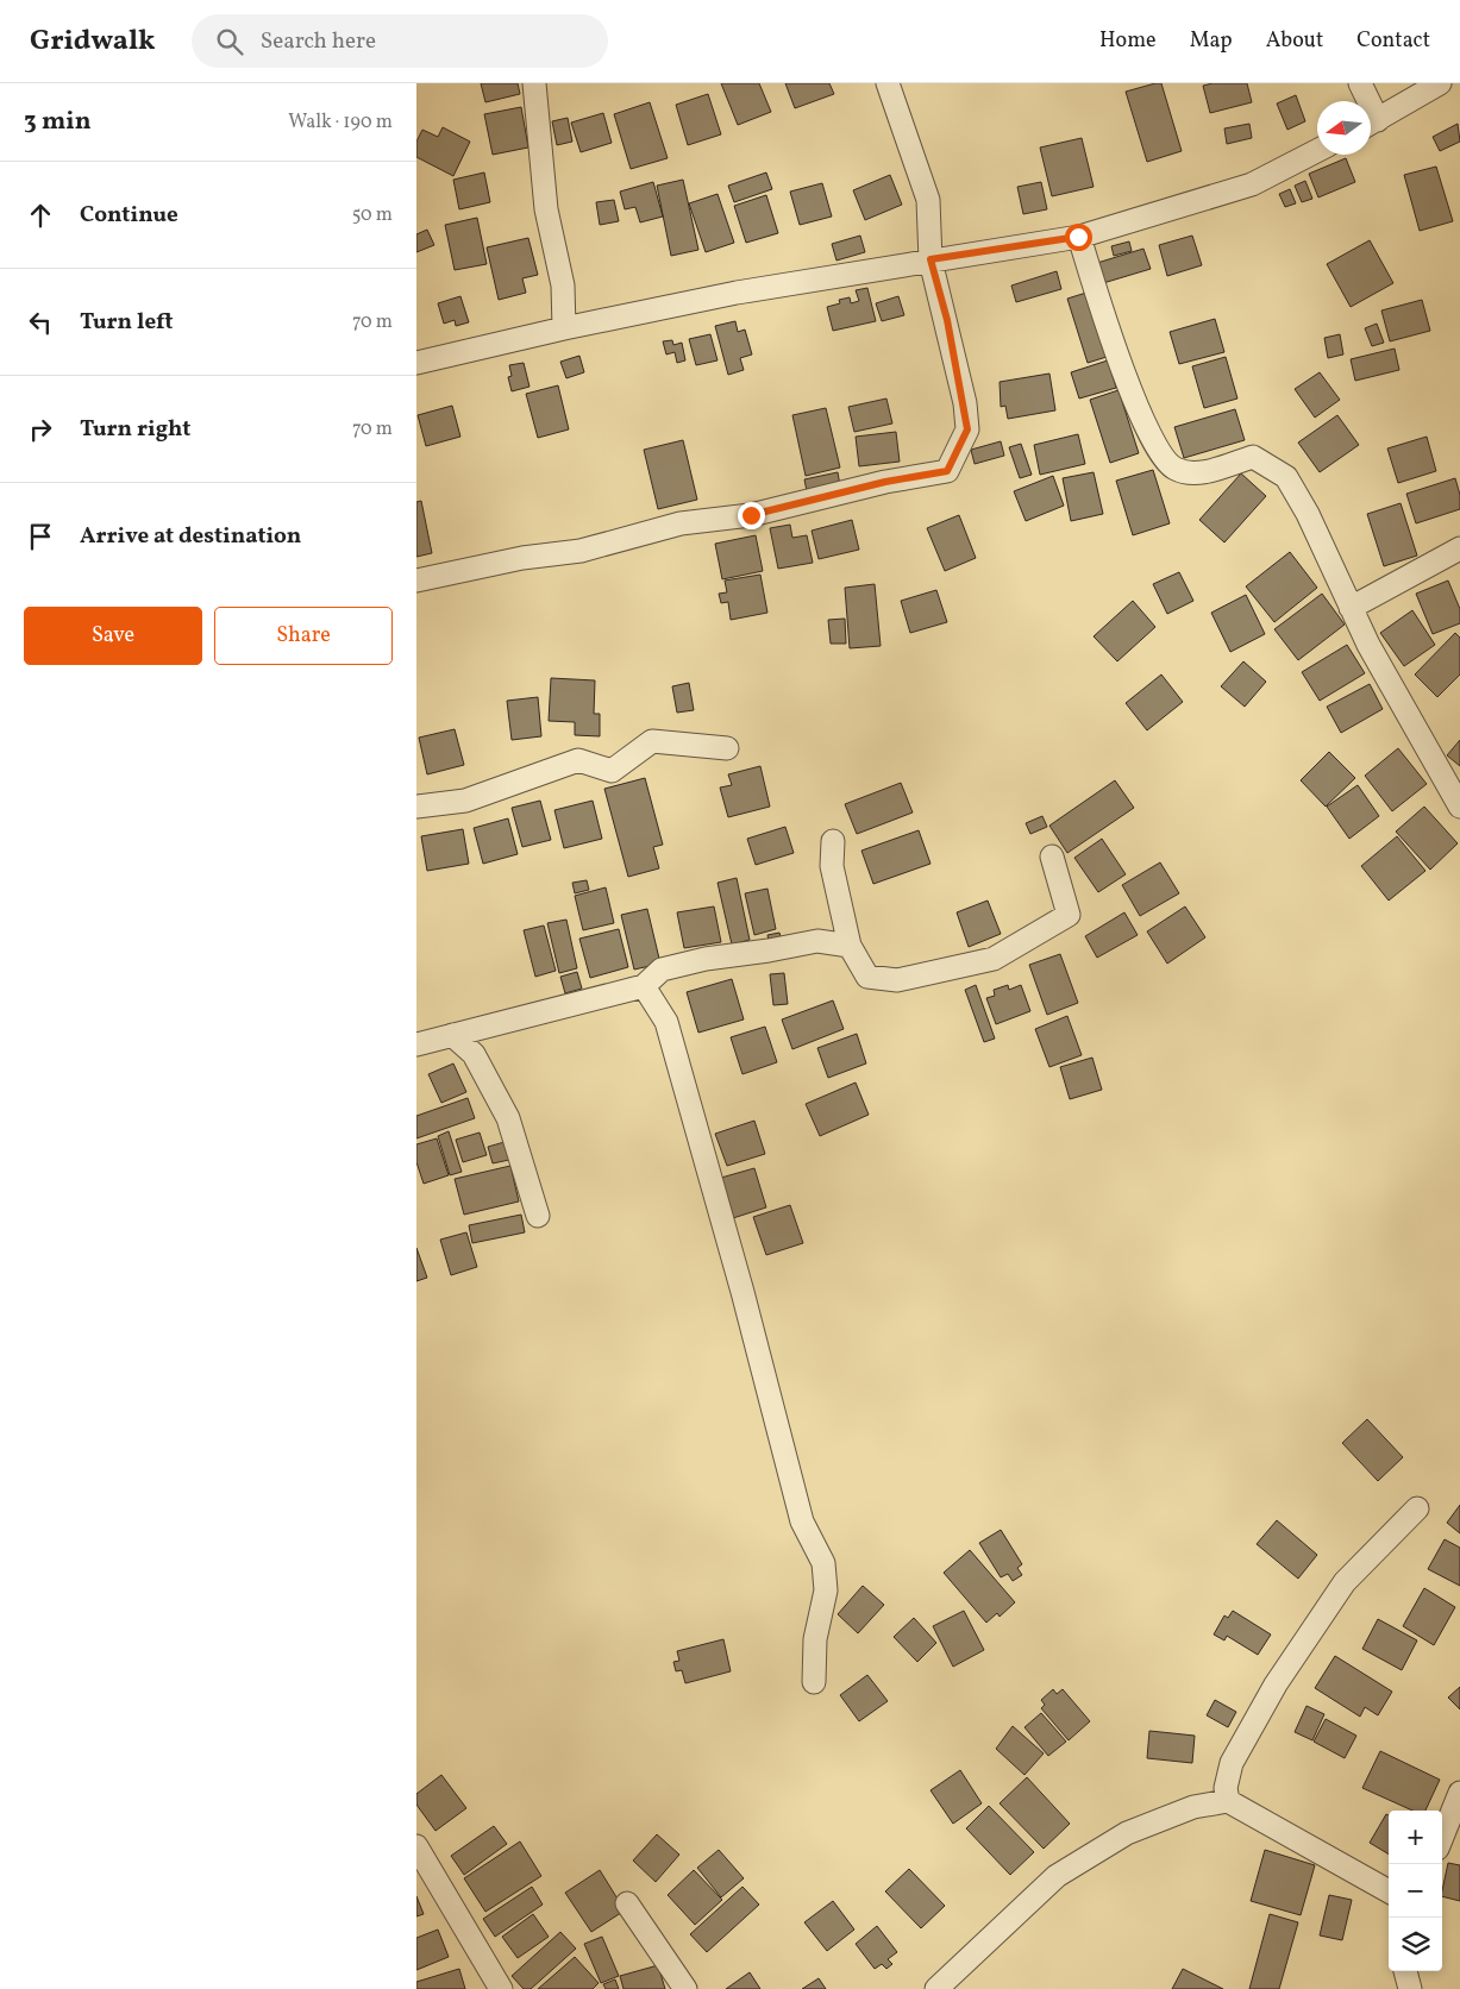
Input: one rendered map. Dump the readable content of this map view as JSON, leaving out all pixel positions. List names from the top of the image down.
{
  "north": "left",
  "page": {
    "header": "Gridwalk",
    "search": "Search here",
    "nav": [
      "Home",
      "Map",
      "About",
      "Contact"
    ],
    "heading": ["3 min", "Walk · 190 m"],
    "list": [
      ["Continue", "50 m"],
      ["Turn left", "70 m"],
      ["Turn right", "70 m"],
      "Arrive at destination"
    ],
    "buttons": ["Save", "Share"],
    "map_buttons": ["+", "−"]
  }
}
